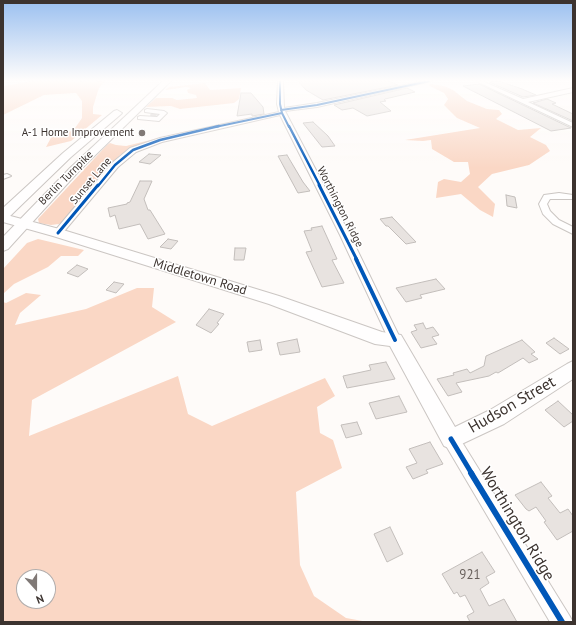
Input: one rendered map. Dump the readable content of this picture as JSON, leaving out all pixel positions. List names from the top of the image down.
{
  "streets": {
    "highway": ["Berlin Turnpike"],
    "main road": ["Worthington Ridge", "Middletown Road", "Hudson Street"],
    "street": ["Sunset Lane"]
  },
  "crossings": [
    ["Berlin Turnpike", "Middletown Road"],
    ["Sunset Lane", "Worthington Ridge"],
    ["Sunset Lane", "Middletown Road"],
    ["Worthington Ridge", "Middletown Road"],
    ["Worthington Ridge", "Hudson Street"]
  ],
  "places": ["A-1 Home Improvement"],
  "house_numbers": ["921"],
  "north": "bottom"
}
